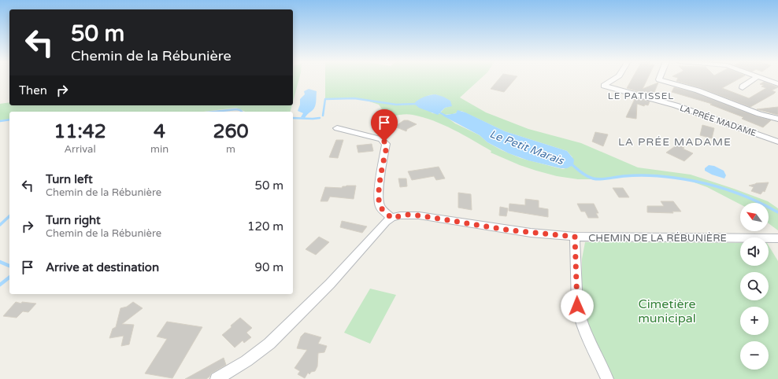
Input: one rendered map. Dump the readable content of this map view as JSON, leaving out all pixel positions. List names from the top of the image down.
{
  "streets": {
    "street": ["LA PRÉE MADAME", "CHEMIN DE LA RÉBUNIÈRE"]
  },
  "districts": ["LE PATISSEL", "LA PRÉE MADAME"],
  "water": ["Le Petit Marais"],
  "parks": ["Cimetière municipal"],
  "north": "top left",
  "page": {
    "turn": ["50 m", "Chemin de la Rébunière"],
    "then": "Then",
    "eta": [
      "11:42",
      "Arrival",
      "4",
      "min",
      "260",
      "m"
    ],
    "list": [
      {
        "name": "Turn left",
        "note": "Chemin de la Rébunière",
        "value": "50 m"
      },
      {
        "name": "Turn right",
        "note": "Chemin de la Rébunière",
        "value": "120 m"
      },
      {
        "name": "Arrive at destination",
        "value": "90 m"
      }
    ],
    "map_buttons": ["+", "−"]
  }
}
